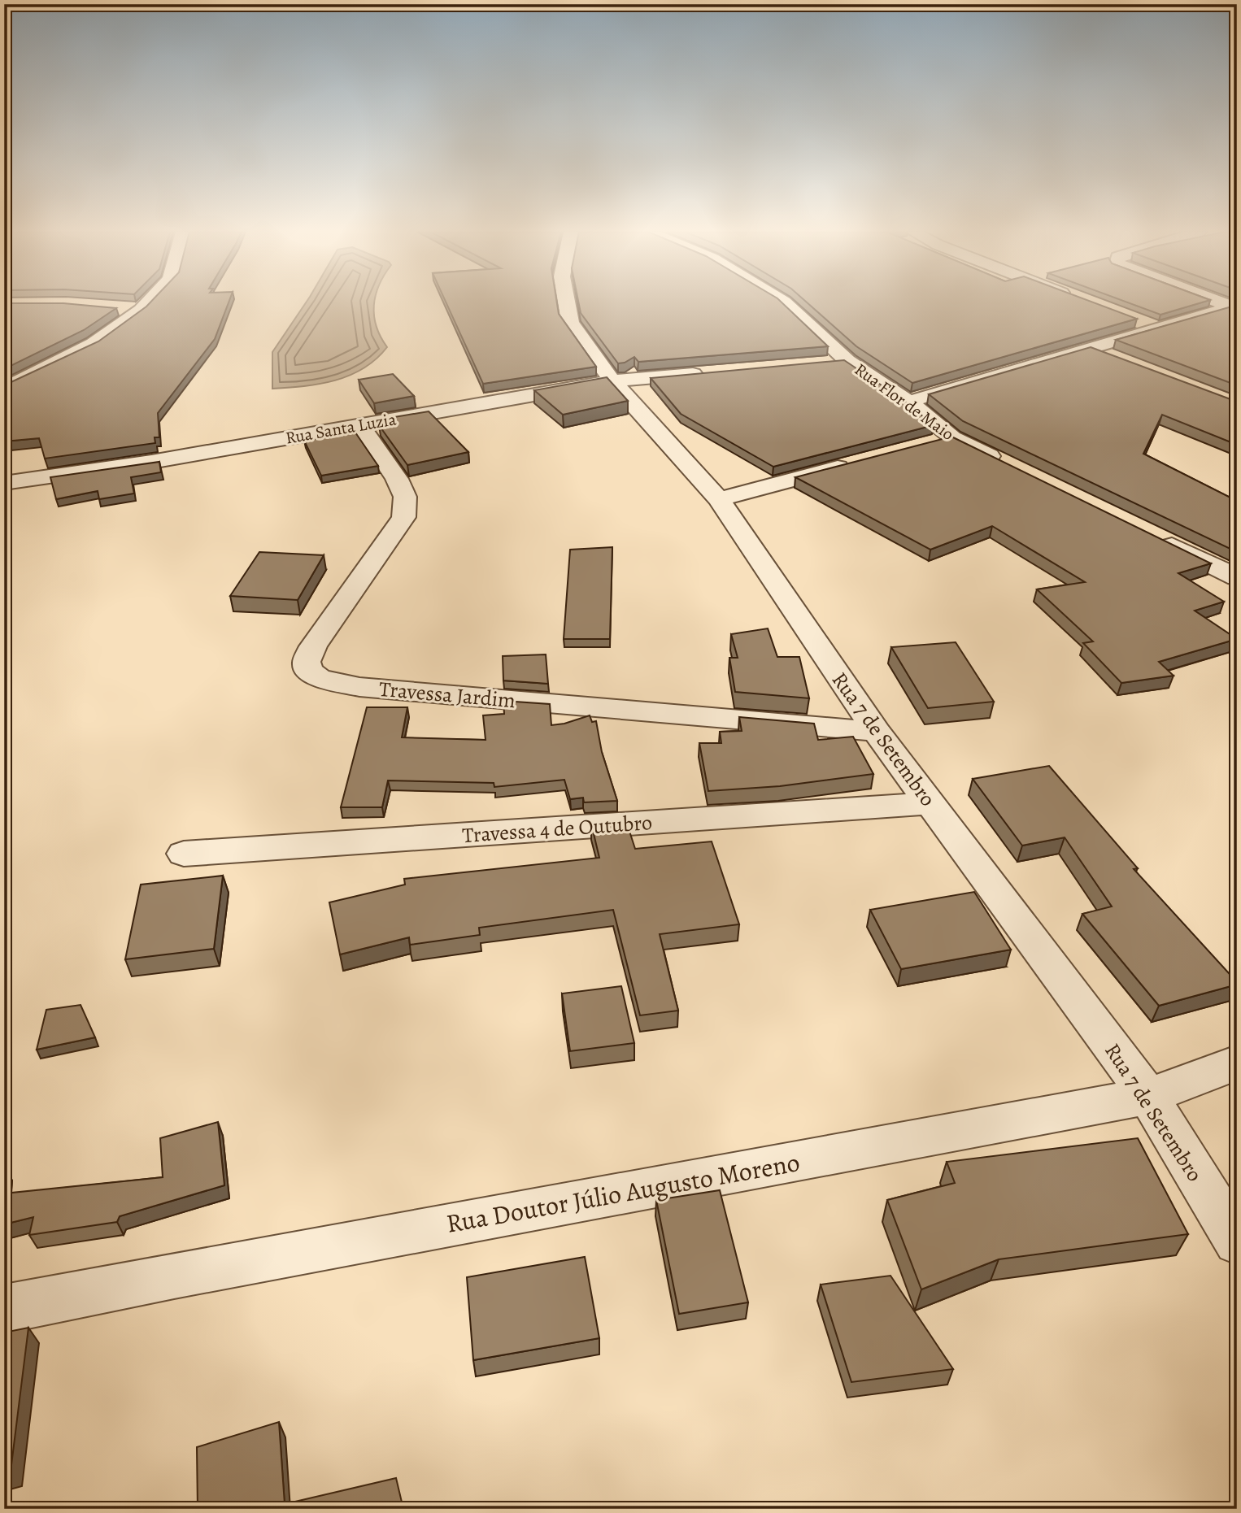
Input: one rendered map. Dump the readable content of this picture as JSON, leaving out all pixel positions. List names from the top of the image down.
{
  "streets": {
    "street": [
      "Rua Flor de Maio",
      "Rua Santa Luzia",
      "Travessa Jardim",
      "Rua 7 de Setembro",
      "Travessa 4 de Outubro",
      "Rua Doutor Júlio Augusto Moreno"
    ]
  },
  "crossings": [
    ["Rua Santa Luzia", "Travessa Jardim"],
    ["Rua Santa Luzia", "Rua 7 de Setembro"],
    ["Travessa Jardim", "Rua 7 de Setembro"],
    ["Rua 7 de Setembro", "Travessa 4 de Outubro"],
    ["Rua 7 de Setembro", "Rua Doutor Júlio Augusto Moreno"]
  ]
}
